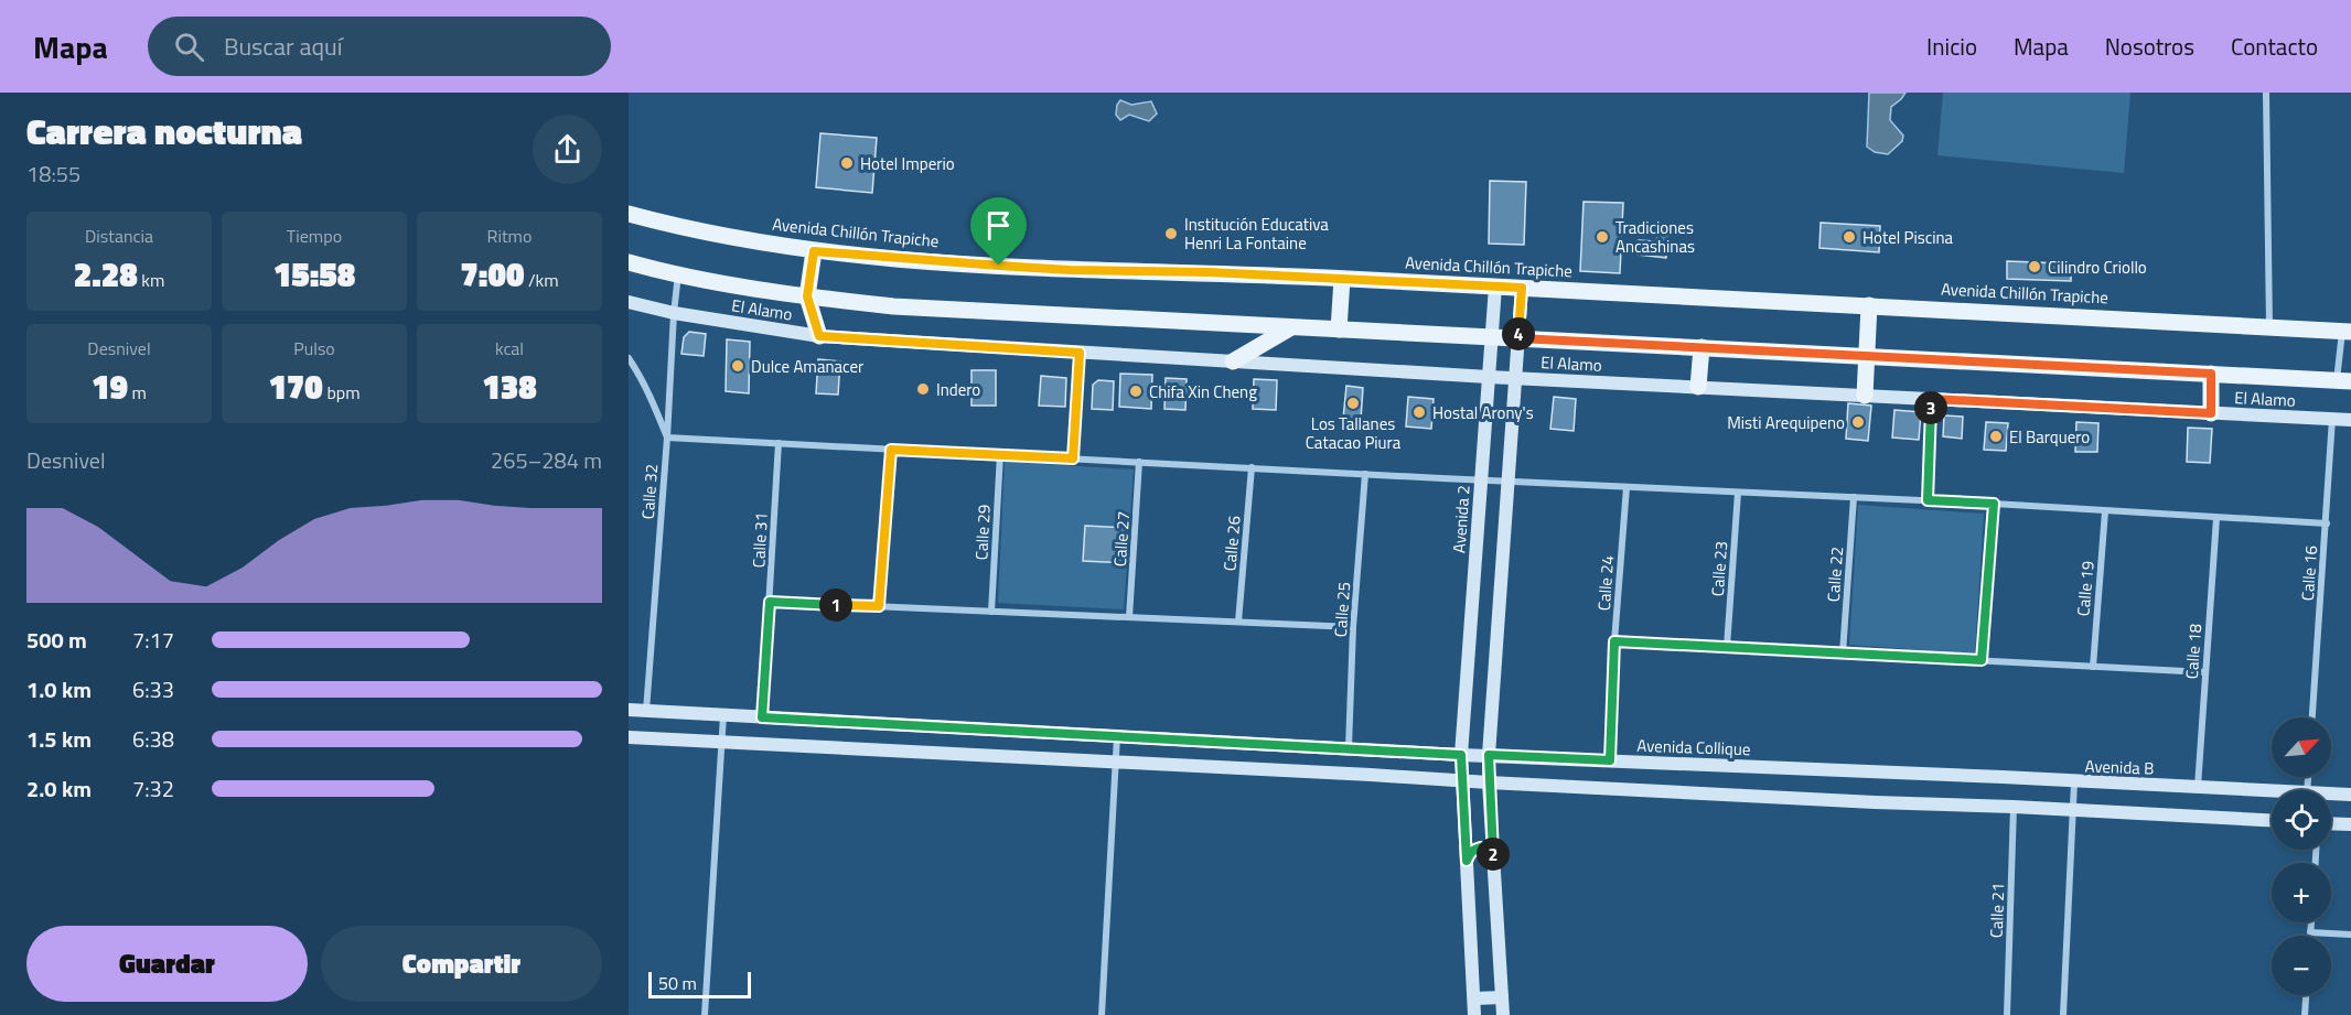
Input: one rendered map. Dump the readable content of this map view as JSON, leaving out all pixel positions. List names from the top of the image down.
{
  "streets": {
    "main road": ["Avenida Chillón Trapiche"],
    "street": [
      "El Alamo",
      "Calle 32",
      "Avenida 2",
      "Calle 29",
      "Calle 27",
      "Calle 31",
      "Calle 26",
      "Calle 23",
      "Calle 16",
      "Calle 22",
      "Calle 24",
      "Calle 19",
      "Calle 25",
      "Calle 18",
      "Avenida Collique",
      "Avenida B",
      "Calle 21"
    ]
  },
  "crossings": [
    ["Avenida Chillón Trapiche", "Avenida 2"],
    ["El Alamo", "Calle 32"],
    ["El Alamo", "Avenida 2"],
    ["El Alamo", "Calle 16"],
    ["Calle 32", "Avenida Collique"],
    ["Avenida 2", "Avenida Collique"],
    ["Calle 31", "Avenida Collique"],
    ["Calle 24", "Avenida Collique"],
    ["Calle 25", "Avenida Collique"],
    ["Calle 18", "Avenida B"],
    ["Avenida Collique", "Avenida B"]
  ],
  "places": [
    "Hotel Imperio",
    "Institución Educativa Henri La Fontaine",
    "Tradiciones Ancashinas",
    "Hotel Piscina",
    "Cilindro Criollo",
    "Dulce Amanacer",
    "Indero",
    "Chifa Xin Cheng",
    "Los Tallanes Catacao Piura",
    "Hostal Arony's",
    "Misti Arequipeno",
    "El Barquero"
  ],
  "scale_bar": "50 m",
  "north": "top right",
  "page": {
    "header": "Mapa",
    "search": "Buscar aquí",
    "nav": [
      "Inicio",
      "Mapa",
      "Nosotros",
      "Contacto"
    ],
    "heading": ["Carrera nocturna", "18:55"],
    "stats": [
      ["Distancia", "2.28 km"],
      ["Tiempo", "15:58"],
      ["Ritmo", "7:00 /km"],
      ["Desnivel", "19 m"],
      ["Pulso", "170 bpm"],
      ["kcal", "138"]
    ],
    "pins": [
      "4",
      "3",
      "1",
      "2"
    ],
    "chart": ["Desnivel", "265–284 m"],
    "list": [
      {
        "name": "500 m",
        "note": "7:17"
      },
      {
        "name": "1.0 km",
        "note": "6:33"
      },
      {
        "name": "1.5 km",
        "note": "6:38"
      },
      {
        "name": "2.0 km",
        "note": "7:32"
      }
    ],
    "map_buttons": ["+", "−"],
    "buttons": ["Guardar", "Compartir"],
    "scale": "50 m"
  }
}
